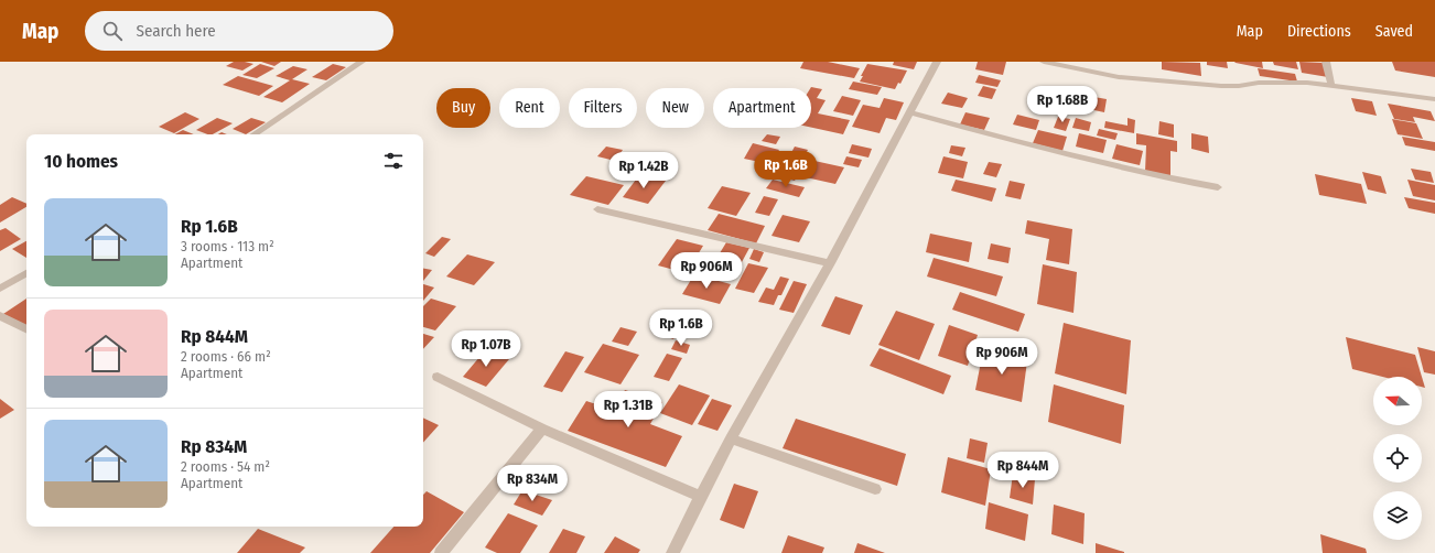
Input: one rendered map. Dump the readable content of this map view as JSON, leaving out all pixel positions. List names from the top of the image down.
{
  "north": "left",
  "page": {
    "header": "Map",
    "search": "Search here",
    "nav": ["Map", "Directions", "Saved"],
    "price": [
      "Rp 1.68B",
      "Rp 1.6B",
      "Rp 1.42B",
      "Rp 906M",
      "Rp 1.6B",
      "Rp 1.07B",
      "Rp 906M",
      "Rp 1.31B",
      "Rp 844M",
      "Rp 834M"
    ],
    "chip": [
      "Buy",
      "Rent",
      "Filters",
      "New",
      "Apartment"
    ],
    "heading": "10 homes",
    "list": [
      {
        "name": "Rp 1.6B",
        "note": "3 rooms · 113 m² · Apartment"
      },
      {
        "name": "Rp 844M",
        "note": "2 rooms · 66 m² · Apartment"
      },
      {
        "name": "Rp 834M",
        "note": "2 rooms · 54 m² · Apartment"
      }
    ]
  }
}
